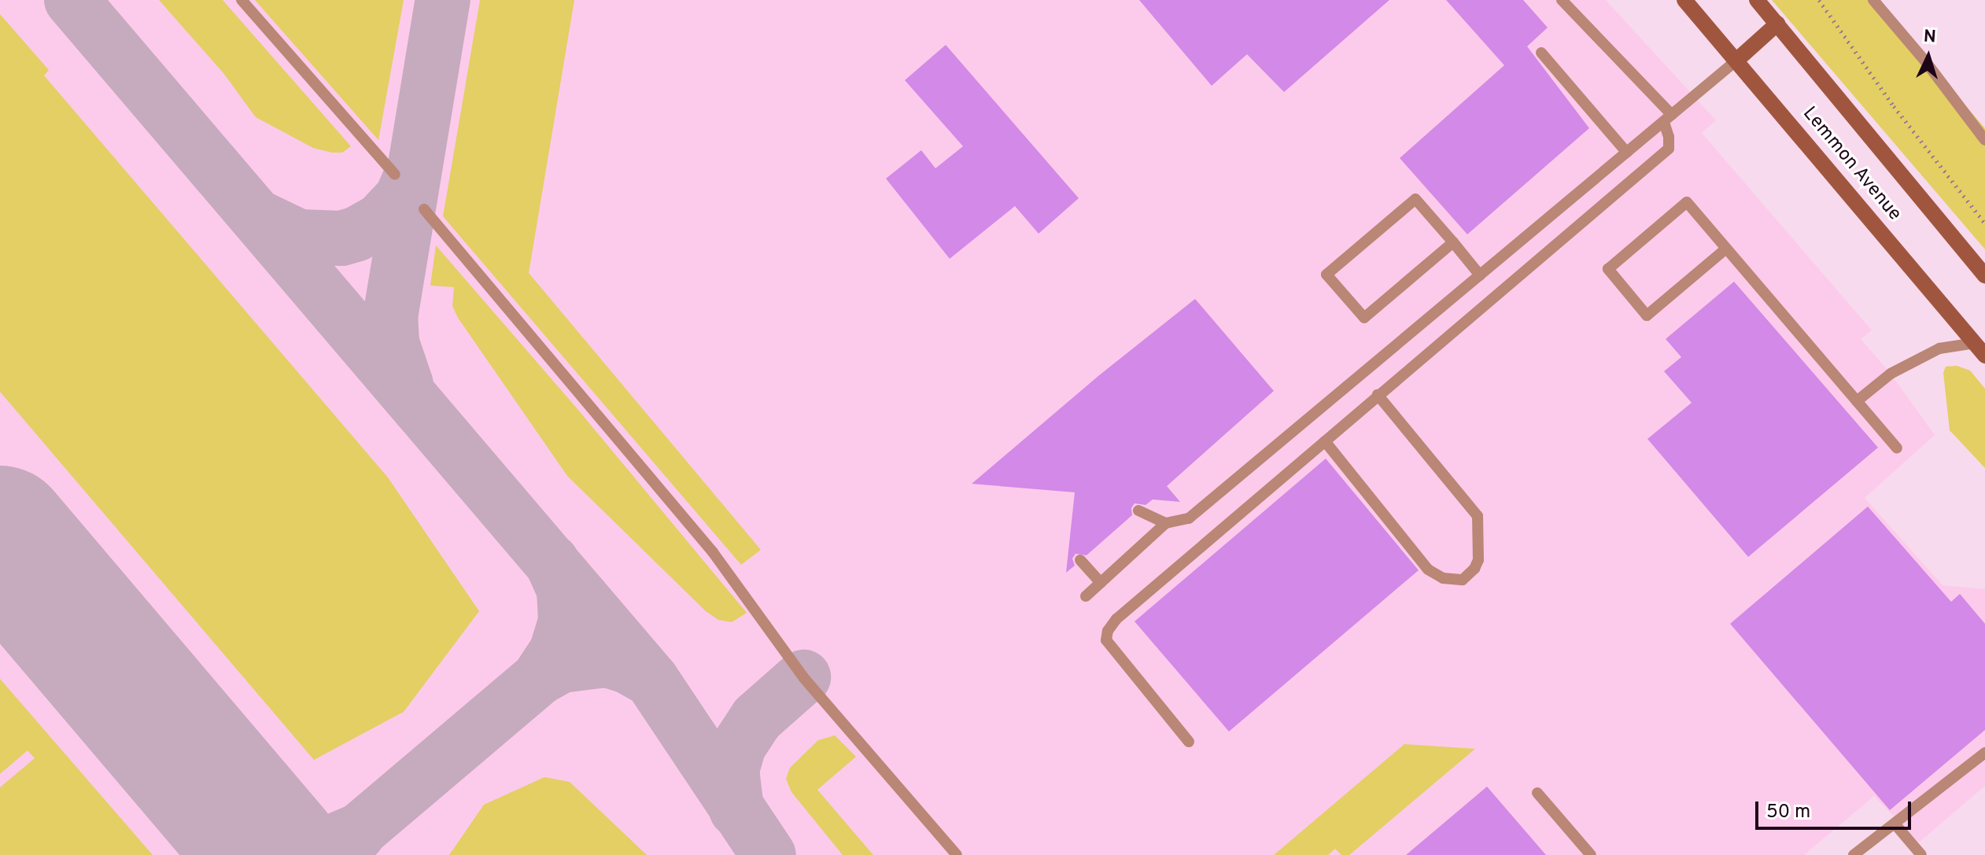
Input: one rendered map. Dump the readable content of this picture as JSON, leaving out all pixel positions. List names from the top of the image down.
{
  "streets": {
    "main road": ["Lemmon Avenue"]
  },
  "scale_bar": "50 m",
  "north": "top"
}
